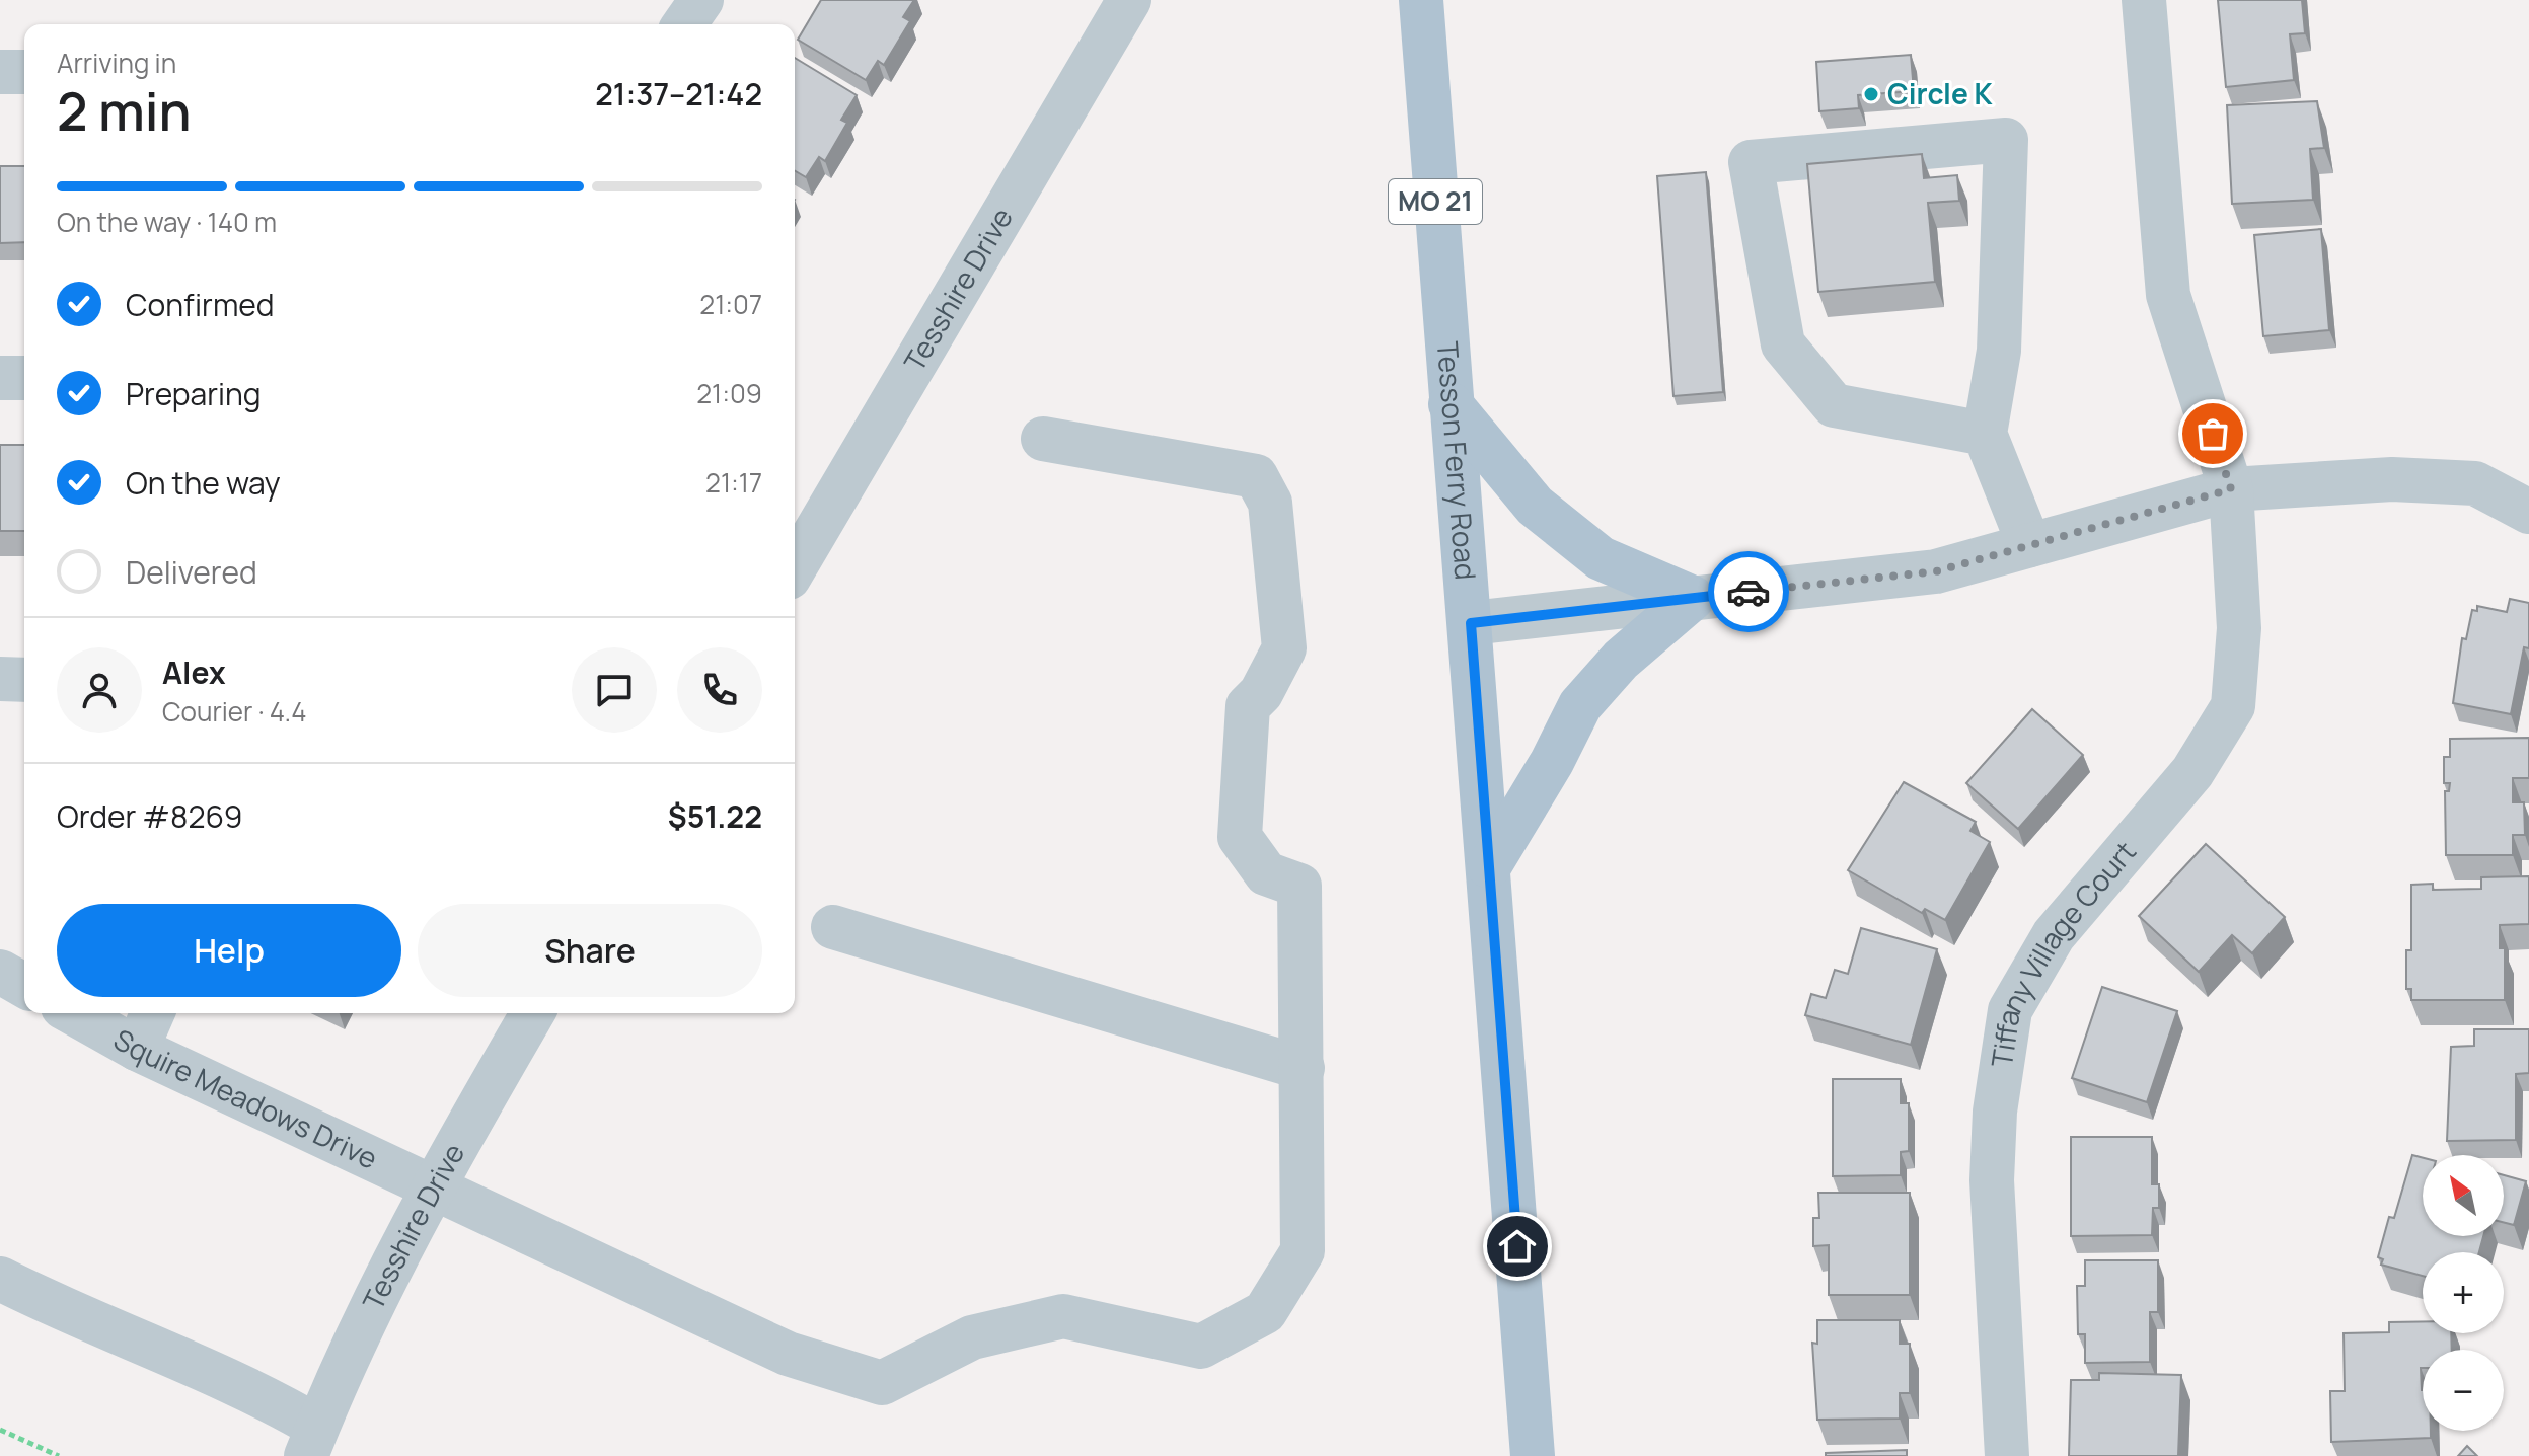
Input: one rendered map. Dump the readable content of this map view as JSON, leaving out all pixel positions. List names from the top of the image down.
{
  "streets": {
    "main road": ["MO 21", "Tesson Ferry Road"],
    "street": ["Tesshire Drive", "Tiffany Village Court", "Squire Meadows Drive"]
  },
  "crossings": [
    ["Tesshire Drive", "Squire Meadows Drive"]
  ],
  "places": ["Circle K"],
  "north": "top left",
  "page": {
    "heading": ["2 min", "Arriving in", "21:37–21:42"],
    "panel": [
      "Alex",
      "Courier · 4.4",
      "Order #8269",
      "$51.22"
    ],
    "bar": "On the way · 140 m",
    "list": [
      ["Confirmed", "21:07"],
      ["Preparing", "21:09"],
      ["On the way", "21:17"],
      "Delivered"
    ],
    "buttons": ["Help", "Share"],
    "map_buttons": ["+", "−"]
  }
}
